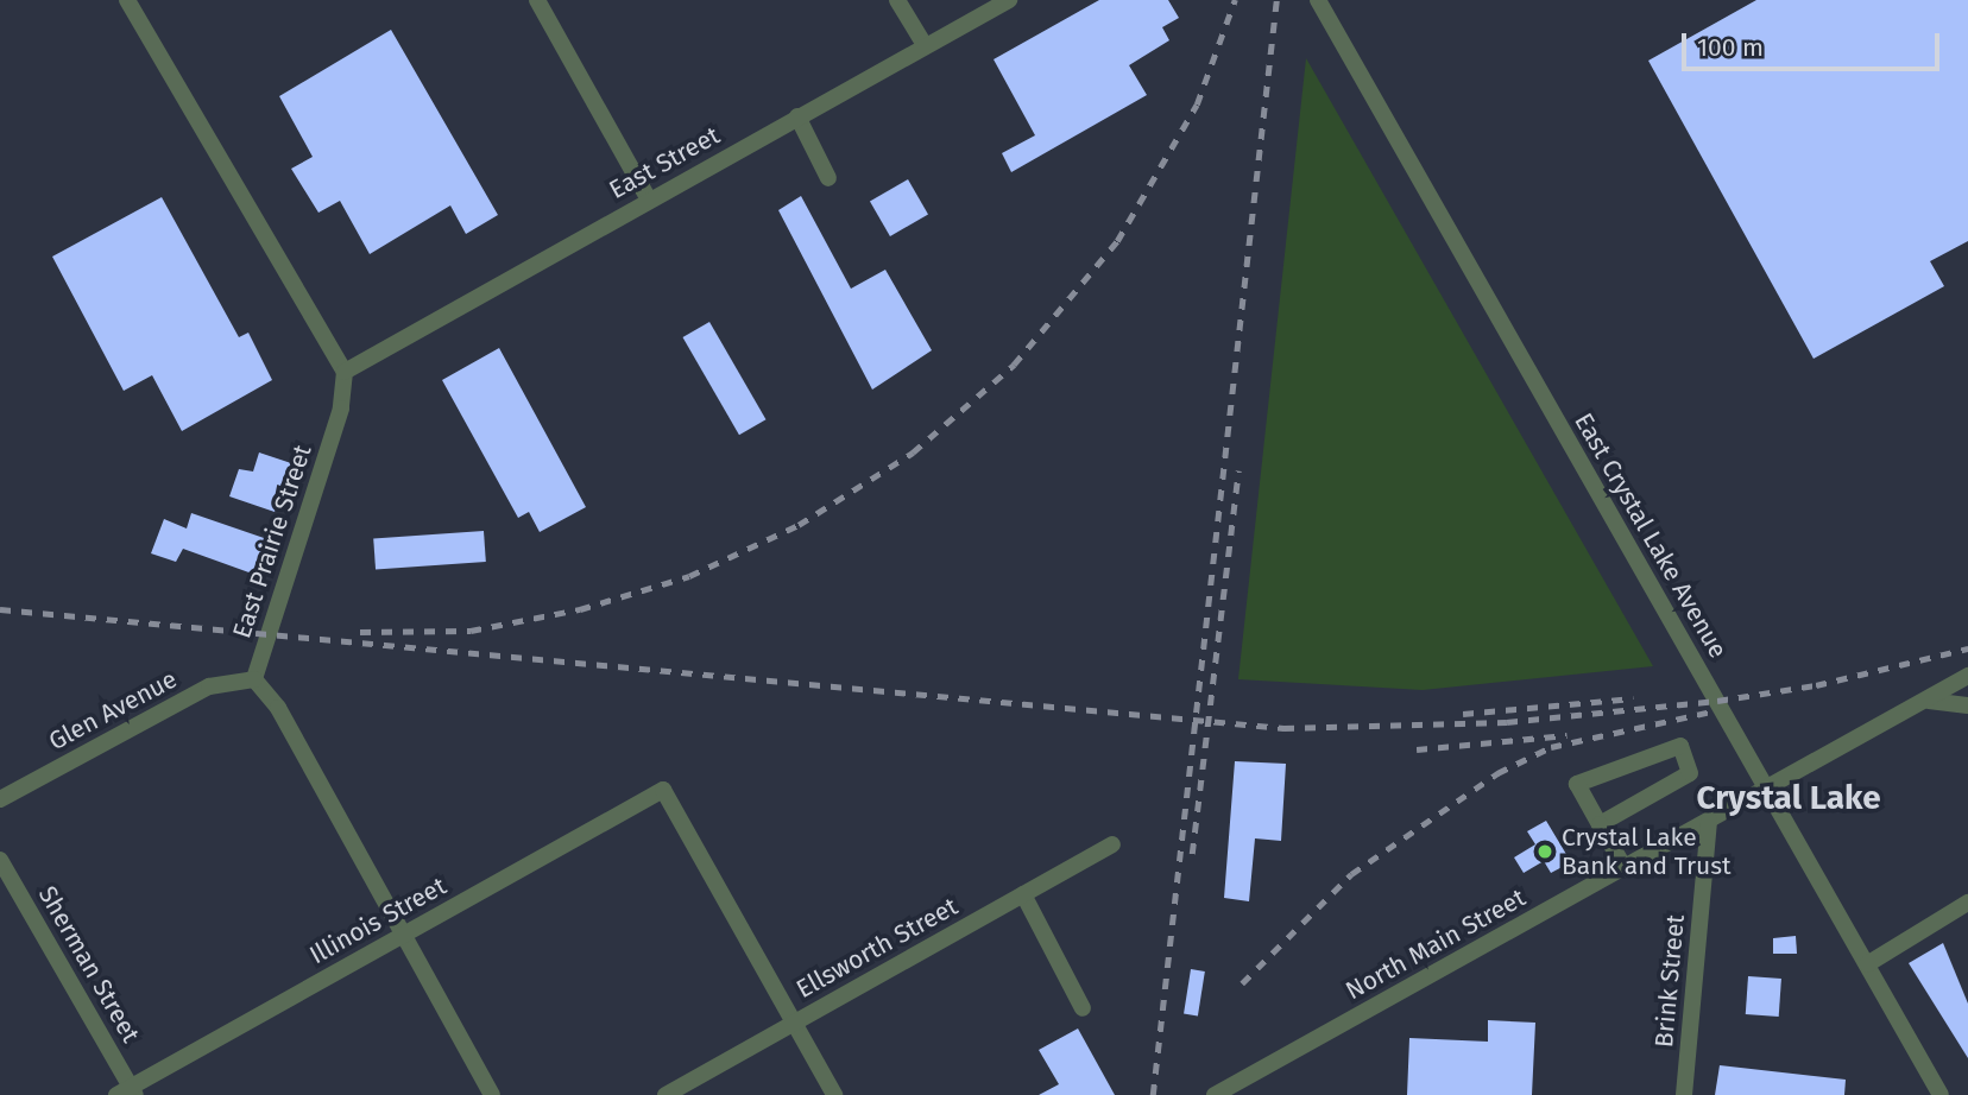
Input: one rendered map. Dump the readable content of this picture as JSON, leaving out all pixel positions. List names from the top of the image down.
{
  "streets": {
    "street": [
      "East Street",
      "East Crystal Lake Avenue",
      "East Prairie Street",
      "Glen Avenue",
      "Illinois Street",
      "North Main Street",
      "Ellsworth Street",
      "Sherman Street",
      "Brink Street"
    ]
  },
  "crossings": [
    ["East Street", "East Prairie Street"],
    ["East Crystal Lake Avenue", "North Main Street"],
    ["East Prairie Street", "Glen Avenue"],
    ["East Prairie Street", "Illinois Street"],
    ["Illinois Street", "Ellsworth Street"],
    ["Illinois Street", "Sherman Street"],
    ["North Main Street", "Brink Street"]
  ],
  "districts": ["Crystal Lake"],
  "places": ["Crystal Lake Bank and Trust"],
  "scale_bar": "100 m"
}
